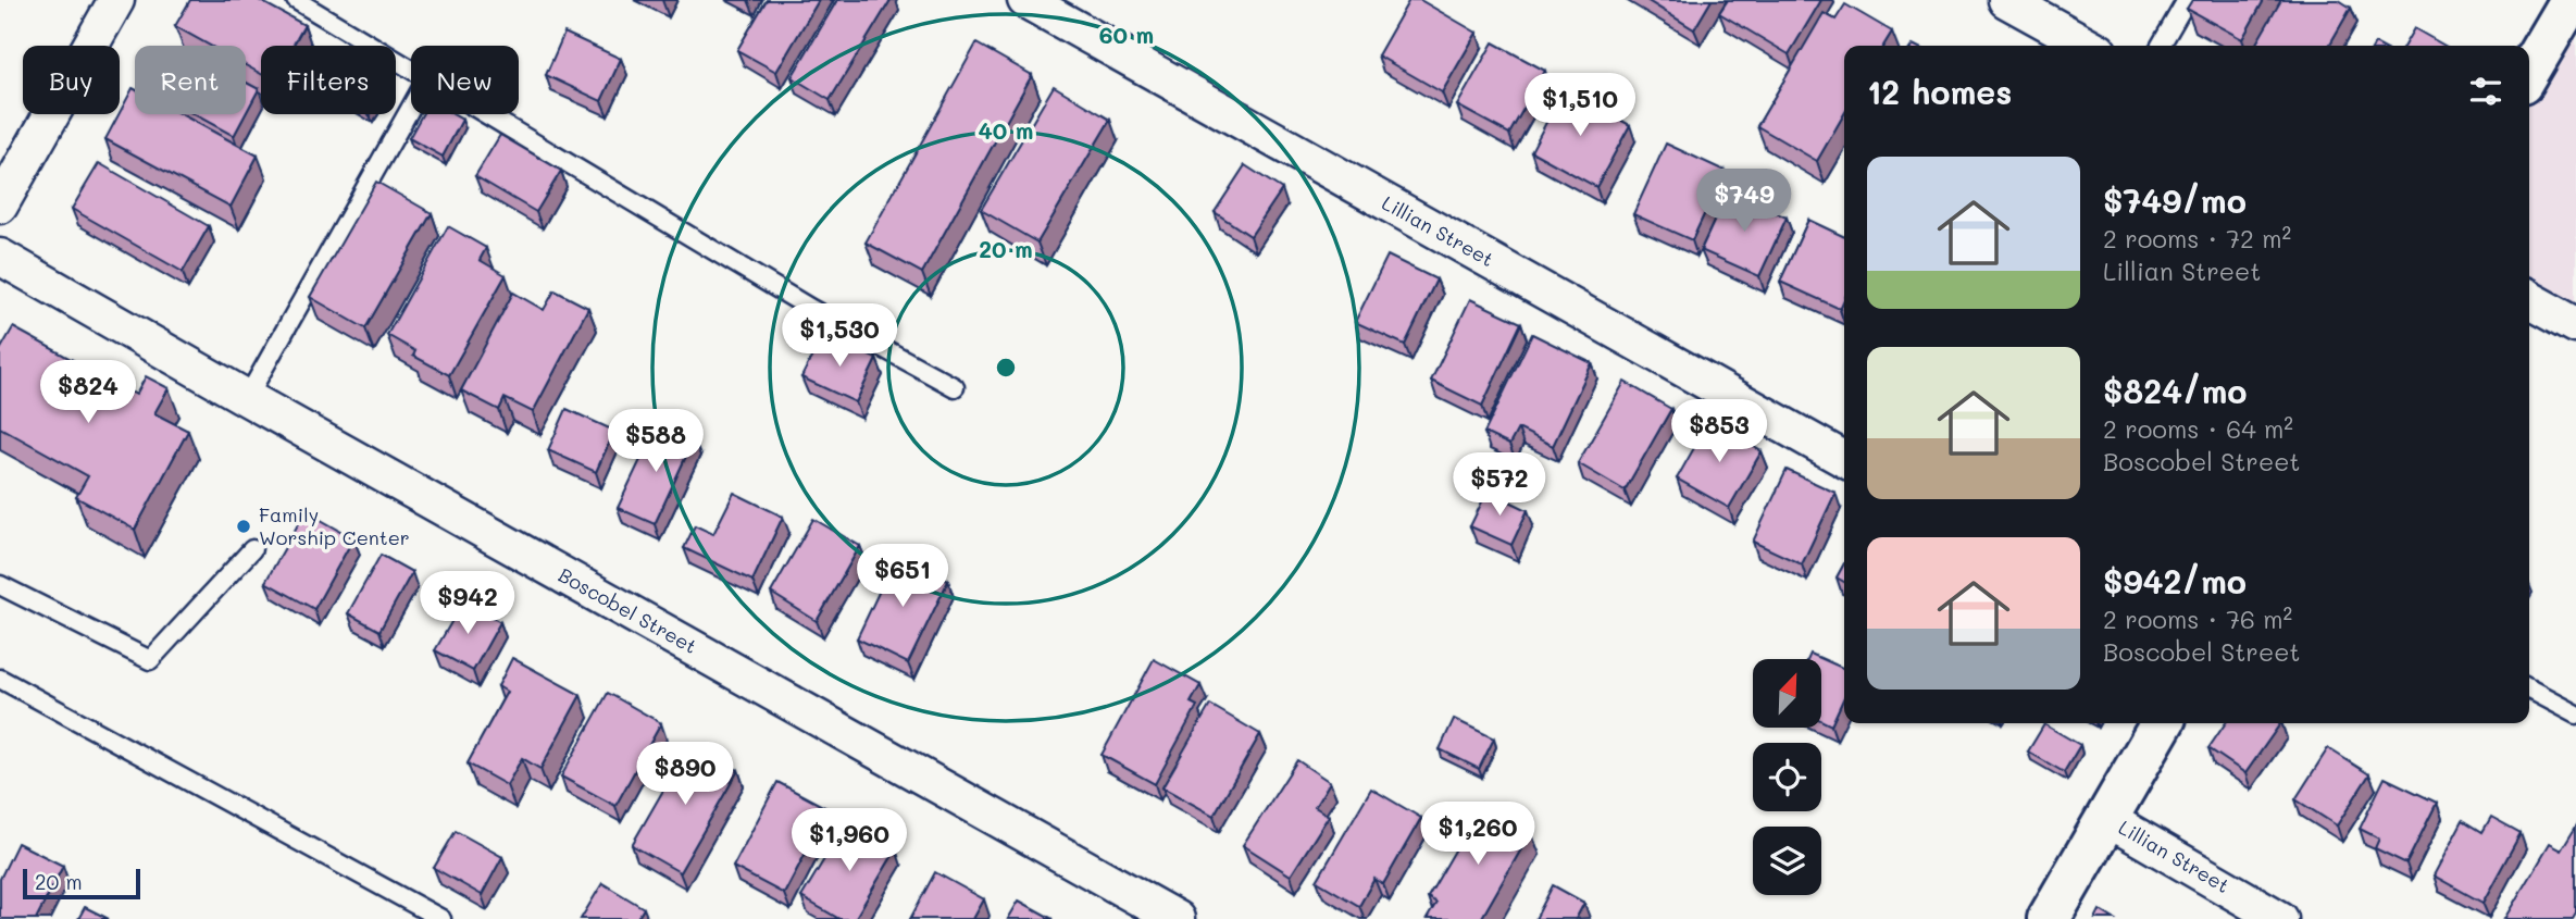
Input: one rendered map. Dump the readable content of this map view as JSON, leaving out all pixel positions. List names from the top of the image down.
{
  "streets": {
    "street": ["Lillian Street", "Boscobel Street"]
  },
  "places": ["Family Worship Center"],
  "scale_bar": "20 m",
  "north": "top right",
  "page": {
    "chip": [
      "Buy",
      "Rent",
      "Filters",
      "New"
    ],
    "heading": "12 homes",
    "price": [
      "$1,510",
      "$749",
      "$1,530",
      "$824",
      "$853",
      "$588",
      "$572",
      "$651",
      "$942",
      "$890",
      "$1,260",
      "$1,960"
    ],
    "list": [
      {
        "name": "$749/mo",
        "note": "2 rooms · 72 m² · Lillian Street"
      },
      {
        "name": "$824/mo",
        "note": "2 rooms · 64 m² · Boscobel Street"
      },
      {
        "name": "$942/mo",
        "note": "2 rooms · 76 m² · Boscobel Street"
      }
    ],
    "scale": "20 m"
  },
  "rings": ["60 m", "40 m", "20 m"]
}
